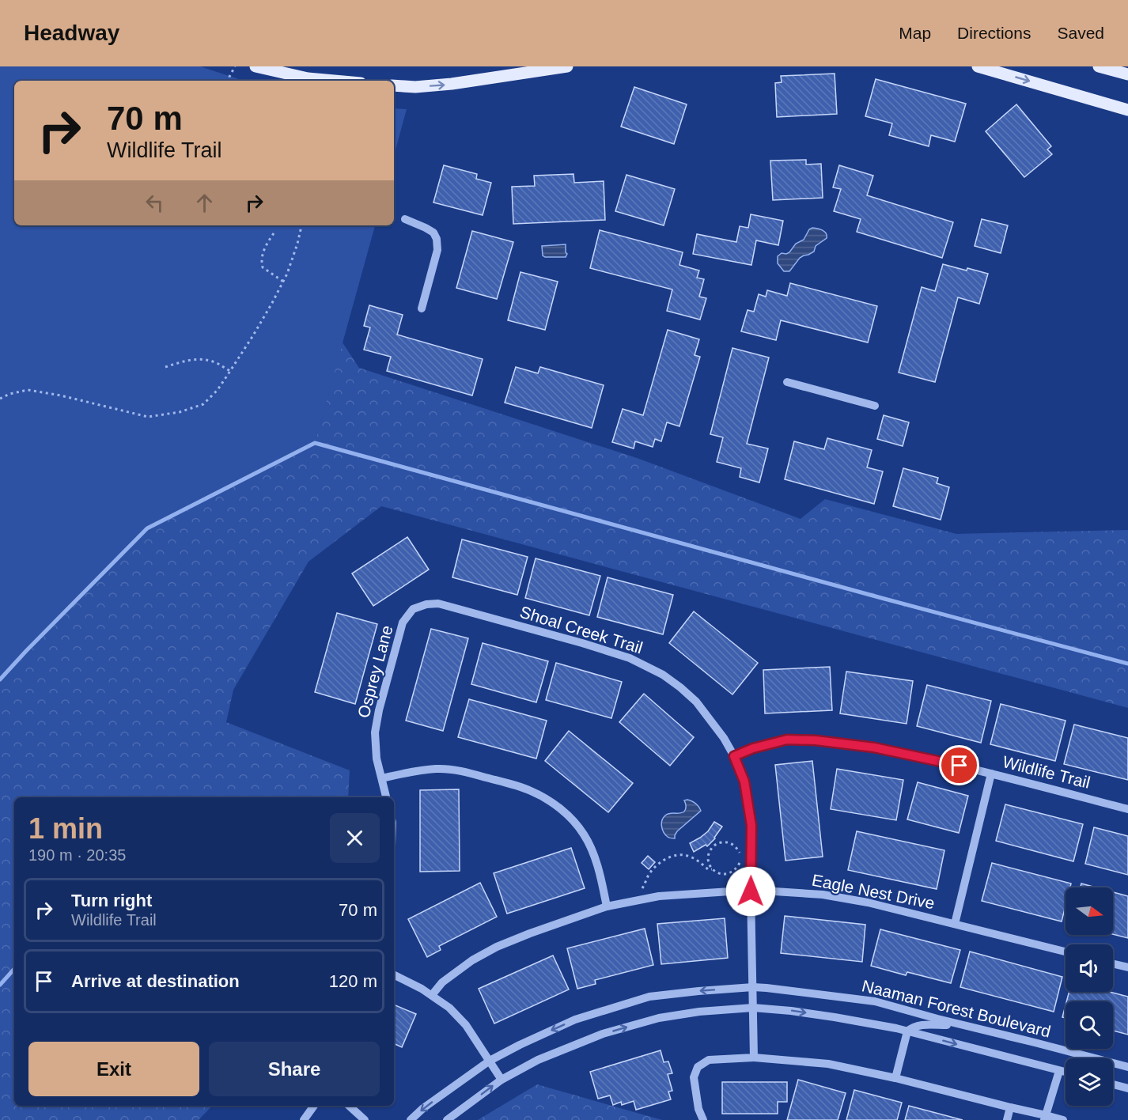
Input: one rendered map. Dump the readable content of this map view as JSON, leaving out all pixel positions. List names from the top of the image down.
{
  "streets": {
    "street": [
      "Shoal Creek Trail",
      "Osprey Lane",
      "Wildlife Trail",
      "Eagle Nest Drive",
      "Naaman Forest Boulevard"
    ]
  },
  "crossings": [
    ["Shoal Creek Trail", "Osprey Lane"],
    ["Shoal Creek Trail", "Wildlife Trail"],
    ["Shoal Creek Trail", "Eagle Nest Drive"],
    ["Shoal Creek Trail", "Naaman Forest Boulevard"]
  ],
  "north": "right",
  "page": {
    "header": "Headway",
    "nav": ["Map", "Directions", "Saved"],
    "turn": ["70 m", "Wildlife Trail"],
    "heading": ["1 min", "190 m · 20:35"],
    "list": [
      {
        "name": "Turn right",
        "note": "Wildlife Trail",
        "value": "70 m"
      },
      {
        "name": "Arrive at destination",
        "value": "120 m"
      }
    ],
    "buttons": ["Exit", "Share"]
  }
}
